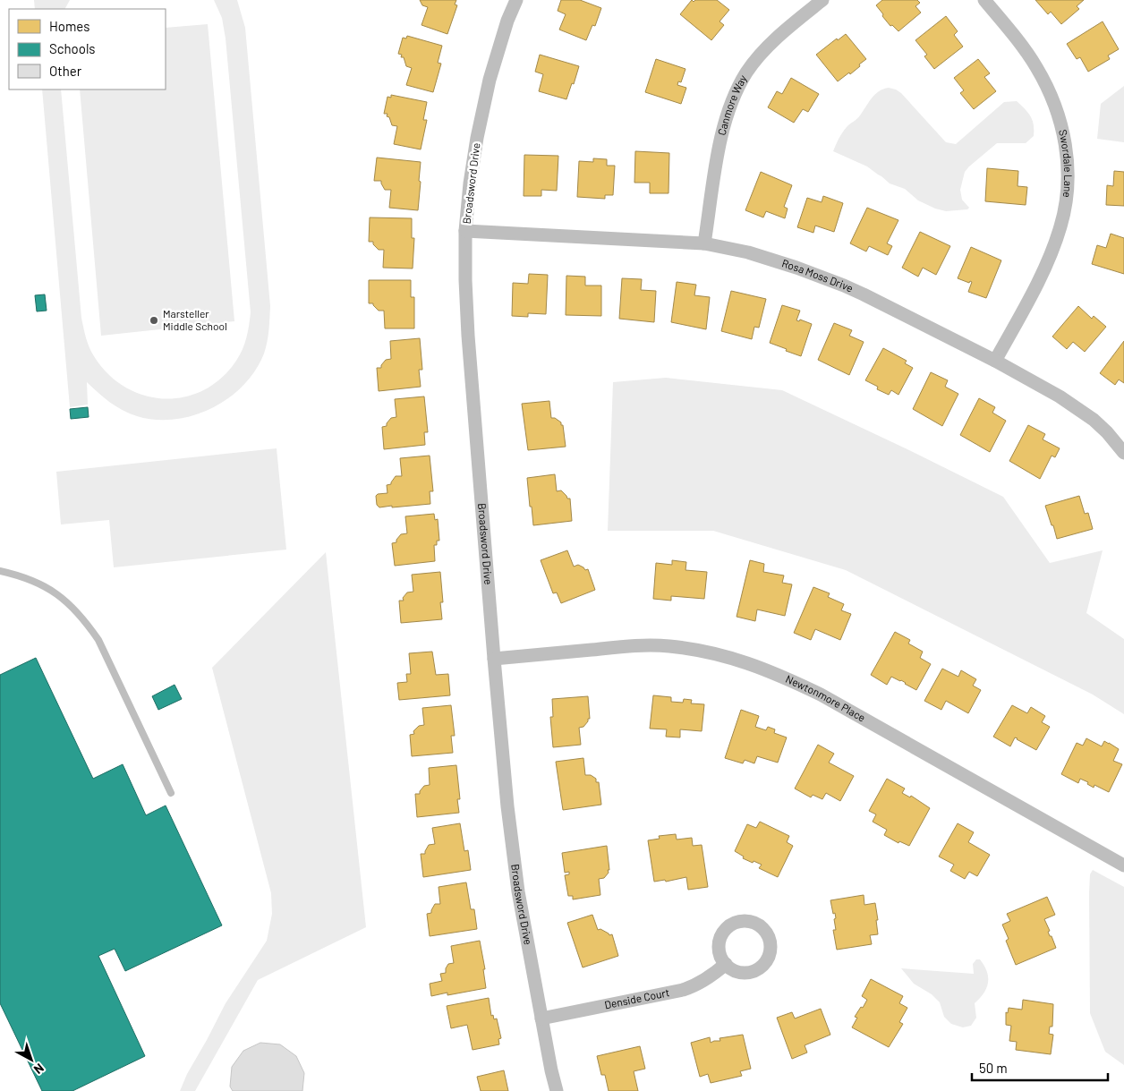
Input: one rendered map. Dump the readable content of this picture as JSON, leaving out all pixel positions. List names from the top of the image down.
{
  "streets": {
    "street": [
      "Canmore Way",
      "Swordale Lane",
      "Broadsword Drive",
      "Rosa Moss Drive",
      "Newtonmore Place",
      "Denside Court"
    ]
  },
  "crossings": [
    ["Canmore Way", "Rosa Moss Drive"],
    ["Swordale Lane", "Rosa Moss Drive"],
    ["Broadsword Drive", "Rosa Moss Drive"],
    ["Broadsword Drive", "Newtonmore Place"],
    ["Broadsword Drive", "Denside Court"]
  ],
  "places": ["Marsteller Middle School"],
  "legend": ["Homes", "Schools", "Other"],
  "scale_bar": "50 m",
  "north": "bottom right"
}
